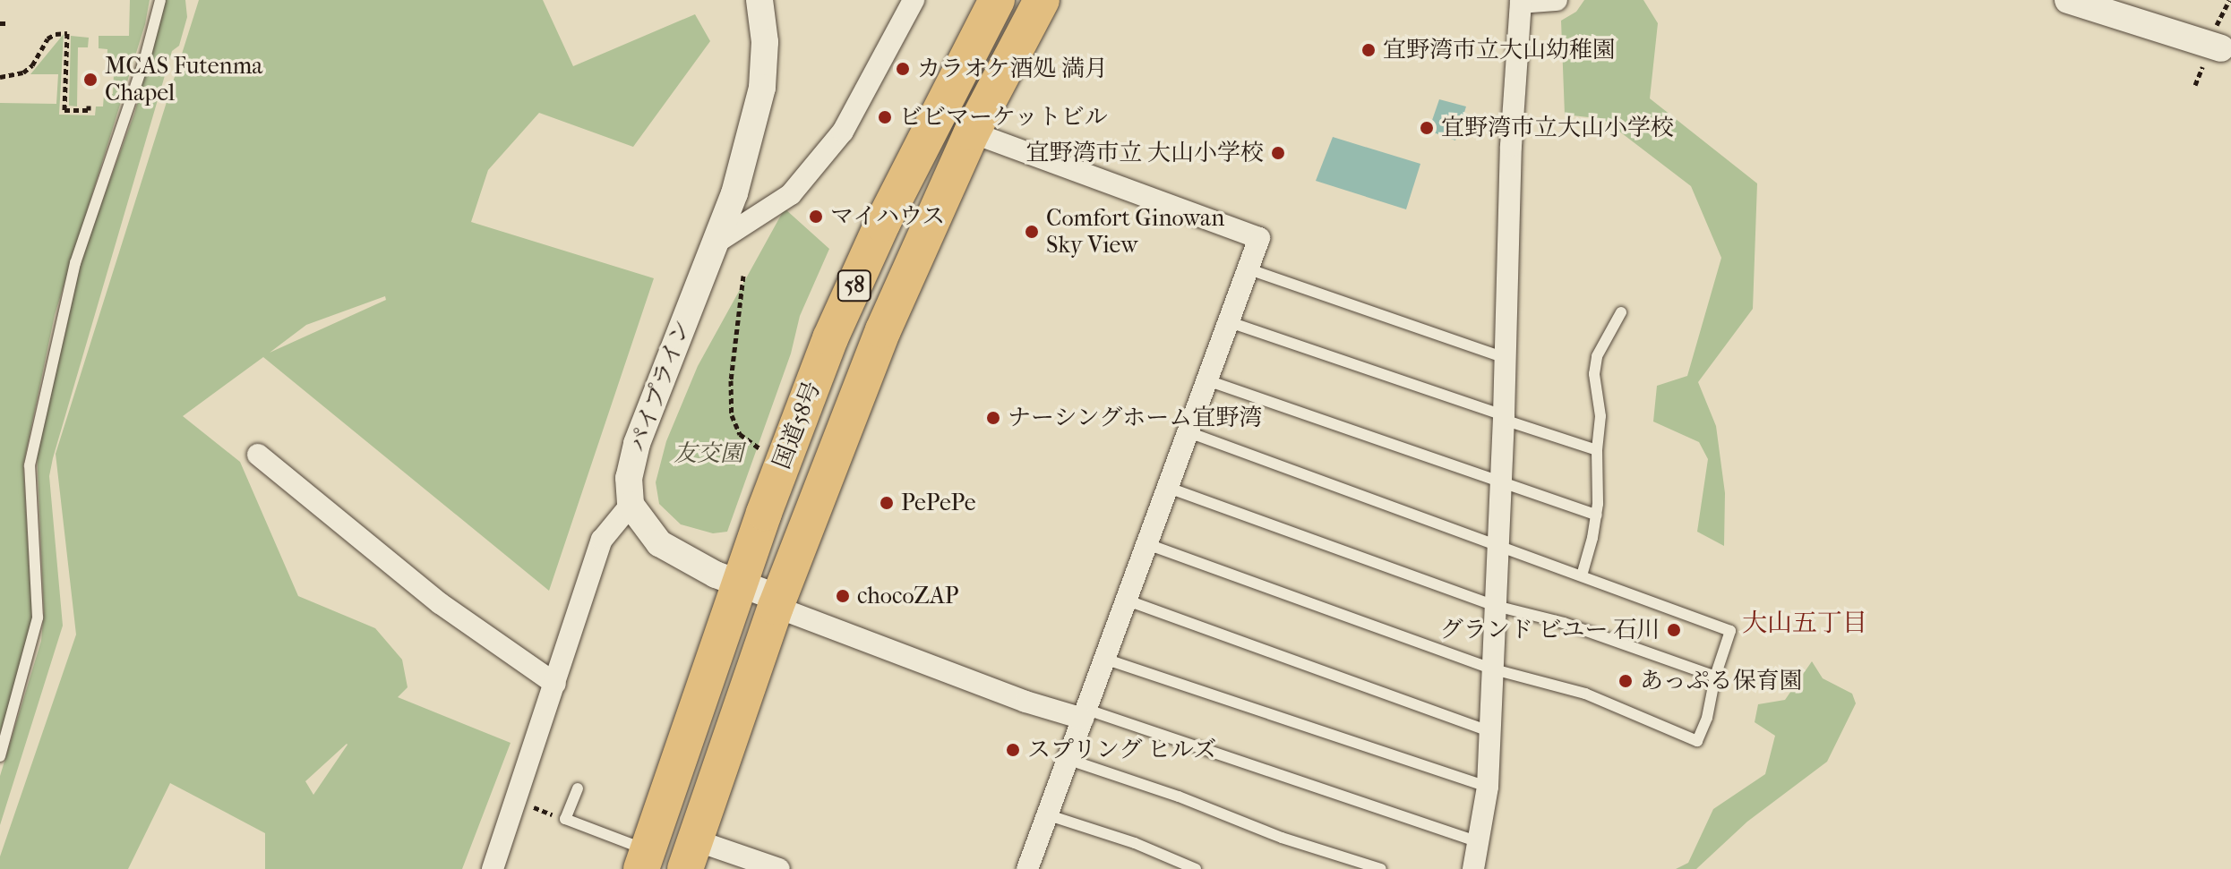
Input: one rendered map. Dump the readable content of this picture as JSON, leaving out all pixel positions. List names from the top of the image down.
{
  "streets": {
    "highway": ["58", "国道58号"],
    "street": ["パイプライン"]
  },
  "districts": ["大山五丁目"],
  "parks": ["友交園"],
  "places": [
    "宜野湾市立大山幼稚園",
    "カラオケ酒処 満月",
    "MCAS Futenma Chapel",
    "ビビマーケットビル",
    "宜野湾市立大山小学校",
    "宜野湾市立 大山小学校",
    "マイハウス",
    "Comfort Ginowan Sky View",
    "ナーシングホーム宜野湾",
    "PePePe",
    "chocoZAP",
    "グランド ビユー 石川",
    "あっぷる保育園",
    "スプリング ヒルズ"
  ]
}
